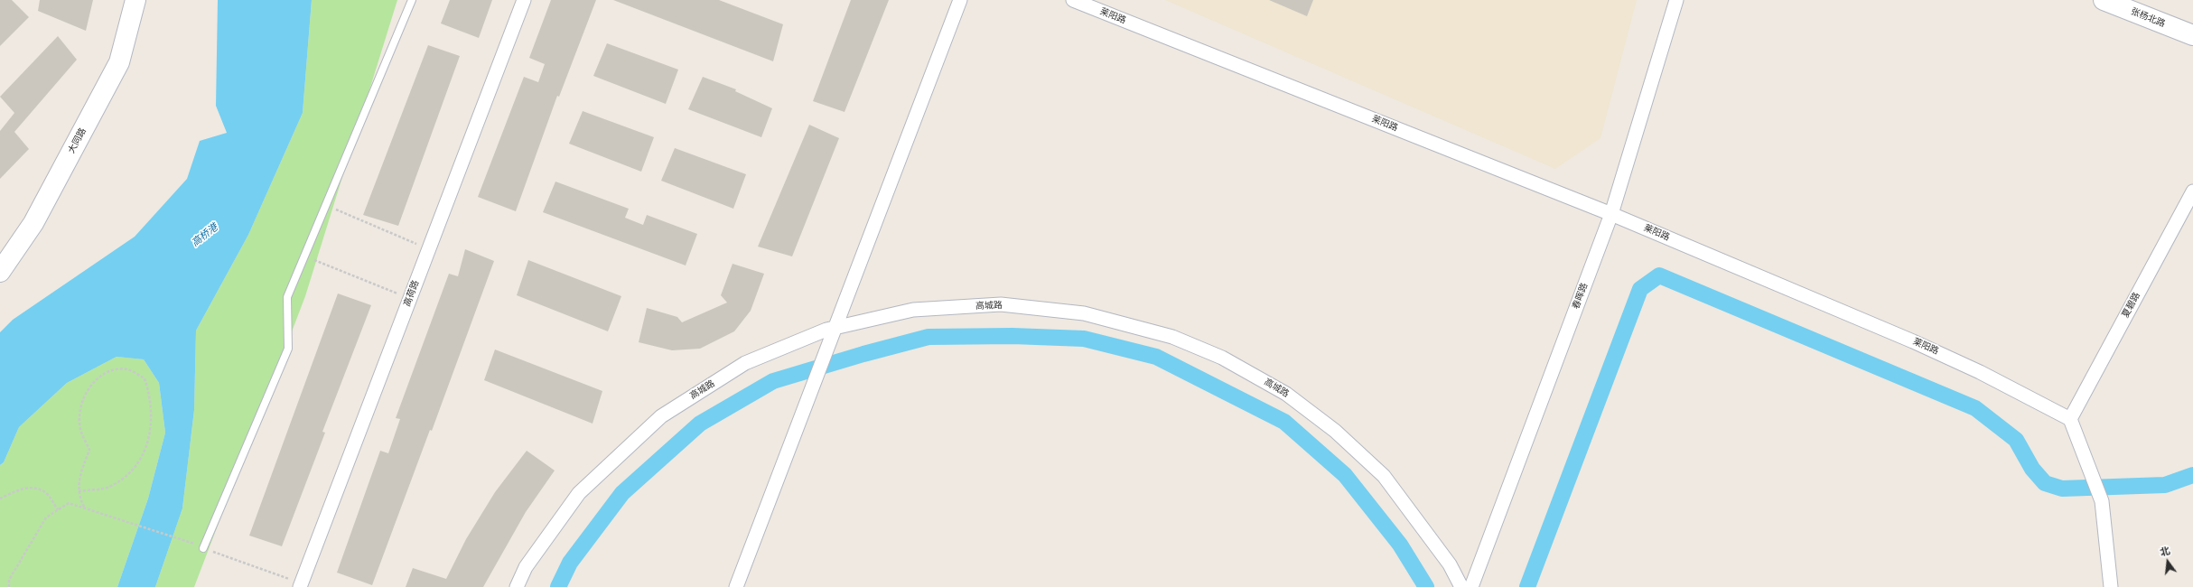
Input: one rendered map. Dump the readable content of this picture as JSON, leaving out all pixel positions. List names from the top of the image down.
{
  "streets": {
    "street": [
      "莱阳路",
      "张杨北路",
      "大同路",
      "高荷路",
      "春晖路",
      "夏碧路",
      "高城路"
    ]
  },
  "crossings": [
    ["莱阳路", "春晖路"],
    ["莱阳路", "夏碧路"]
  ],
  "water": ["高桥港"],
  "north": "top"
}
